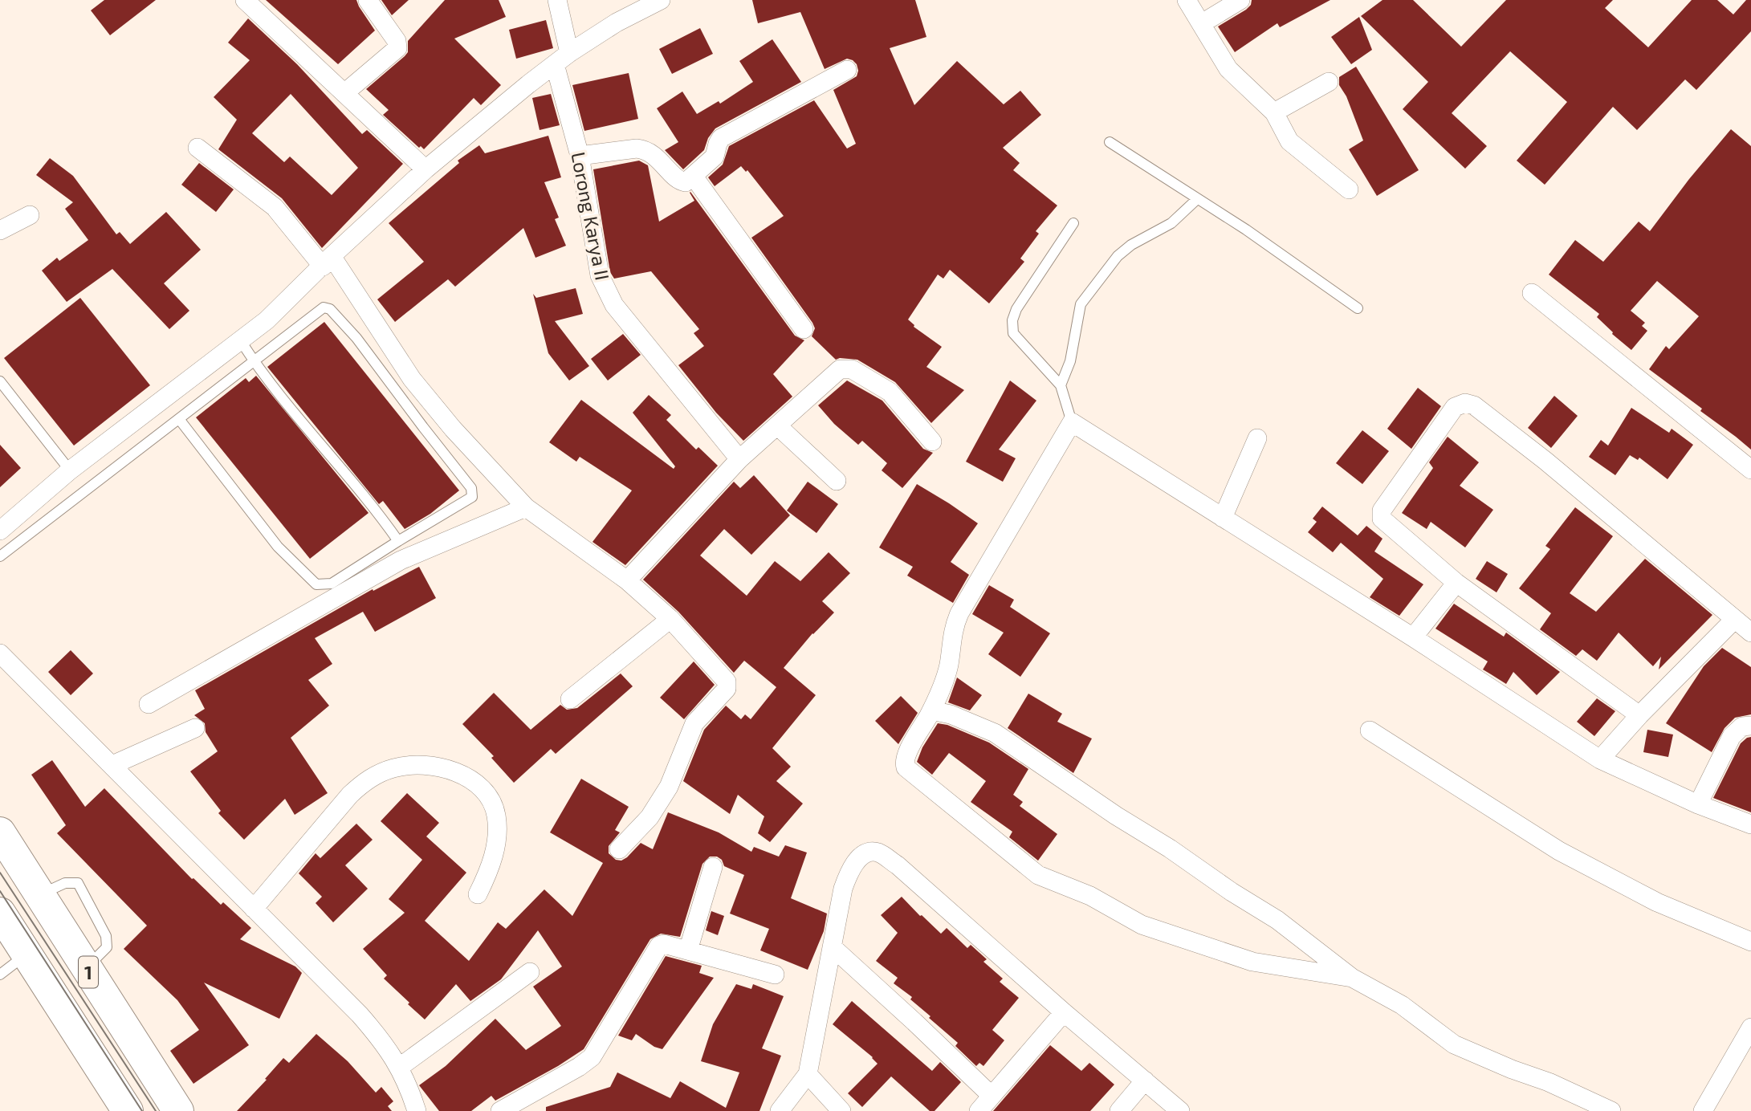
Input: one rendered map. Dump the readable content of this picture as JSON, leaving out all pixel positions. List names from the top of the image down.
{
  "streets": {
    "highway": ["1"],
    "street": ["Lorong Karya II"]
  }
}
